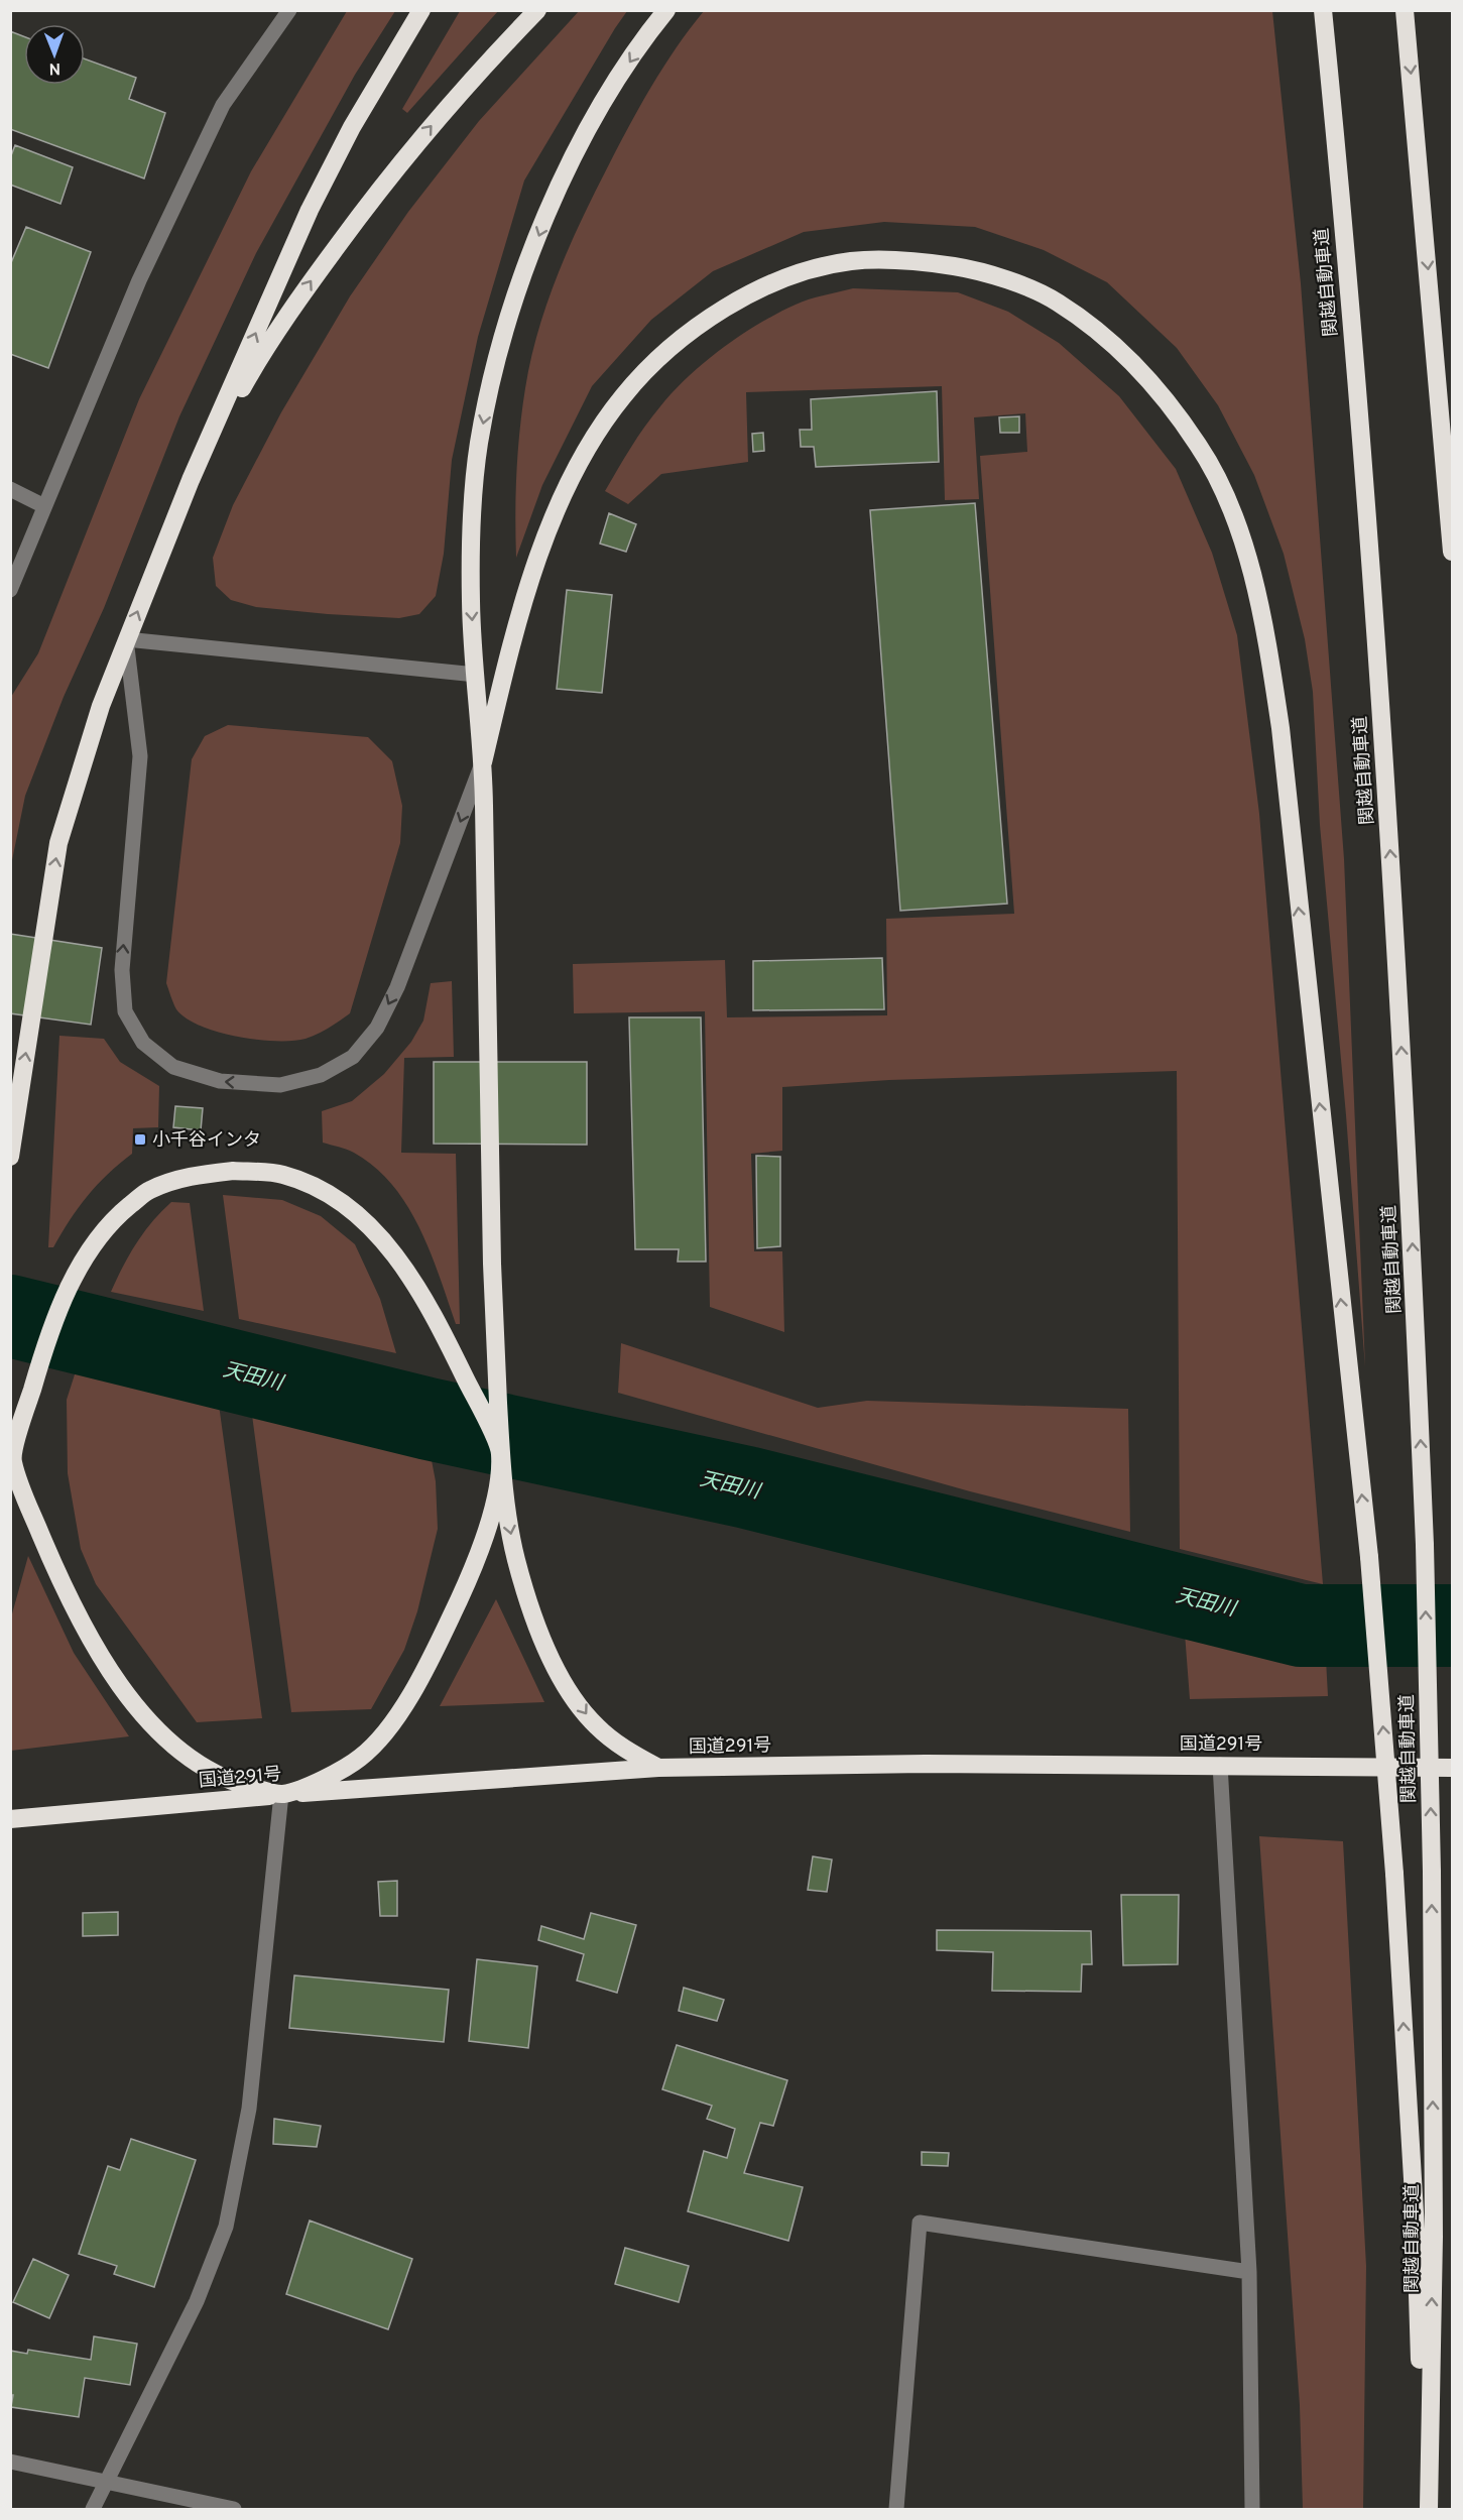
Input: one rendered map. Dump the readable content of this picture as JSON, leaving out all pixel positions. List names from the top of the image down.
{
  "streets": {
    "highway": ["関越自動車道", "国道291号"]
  },
  "one_way": ["関越自動車道"],
  "water": ["天田川"],
  "places": {
    "transit": ["小千谷インタ"]
  },
  "north": "bottom"
}
